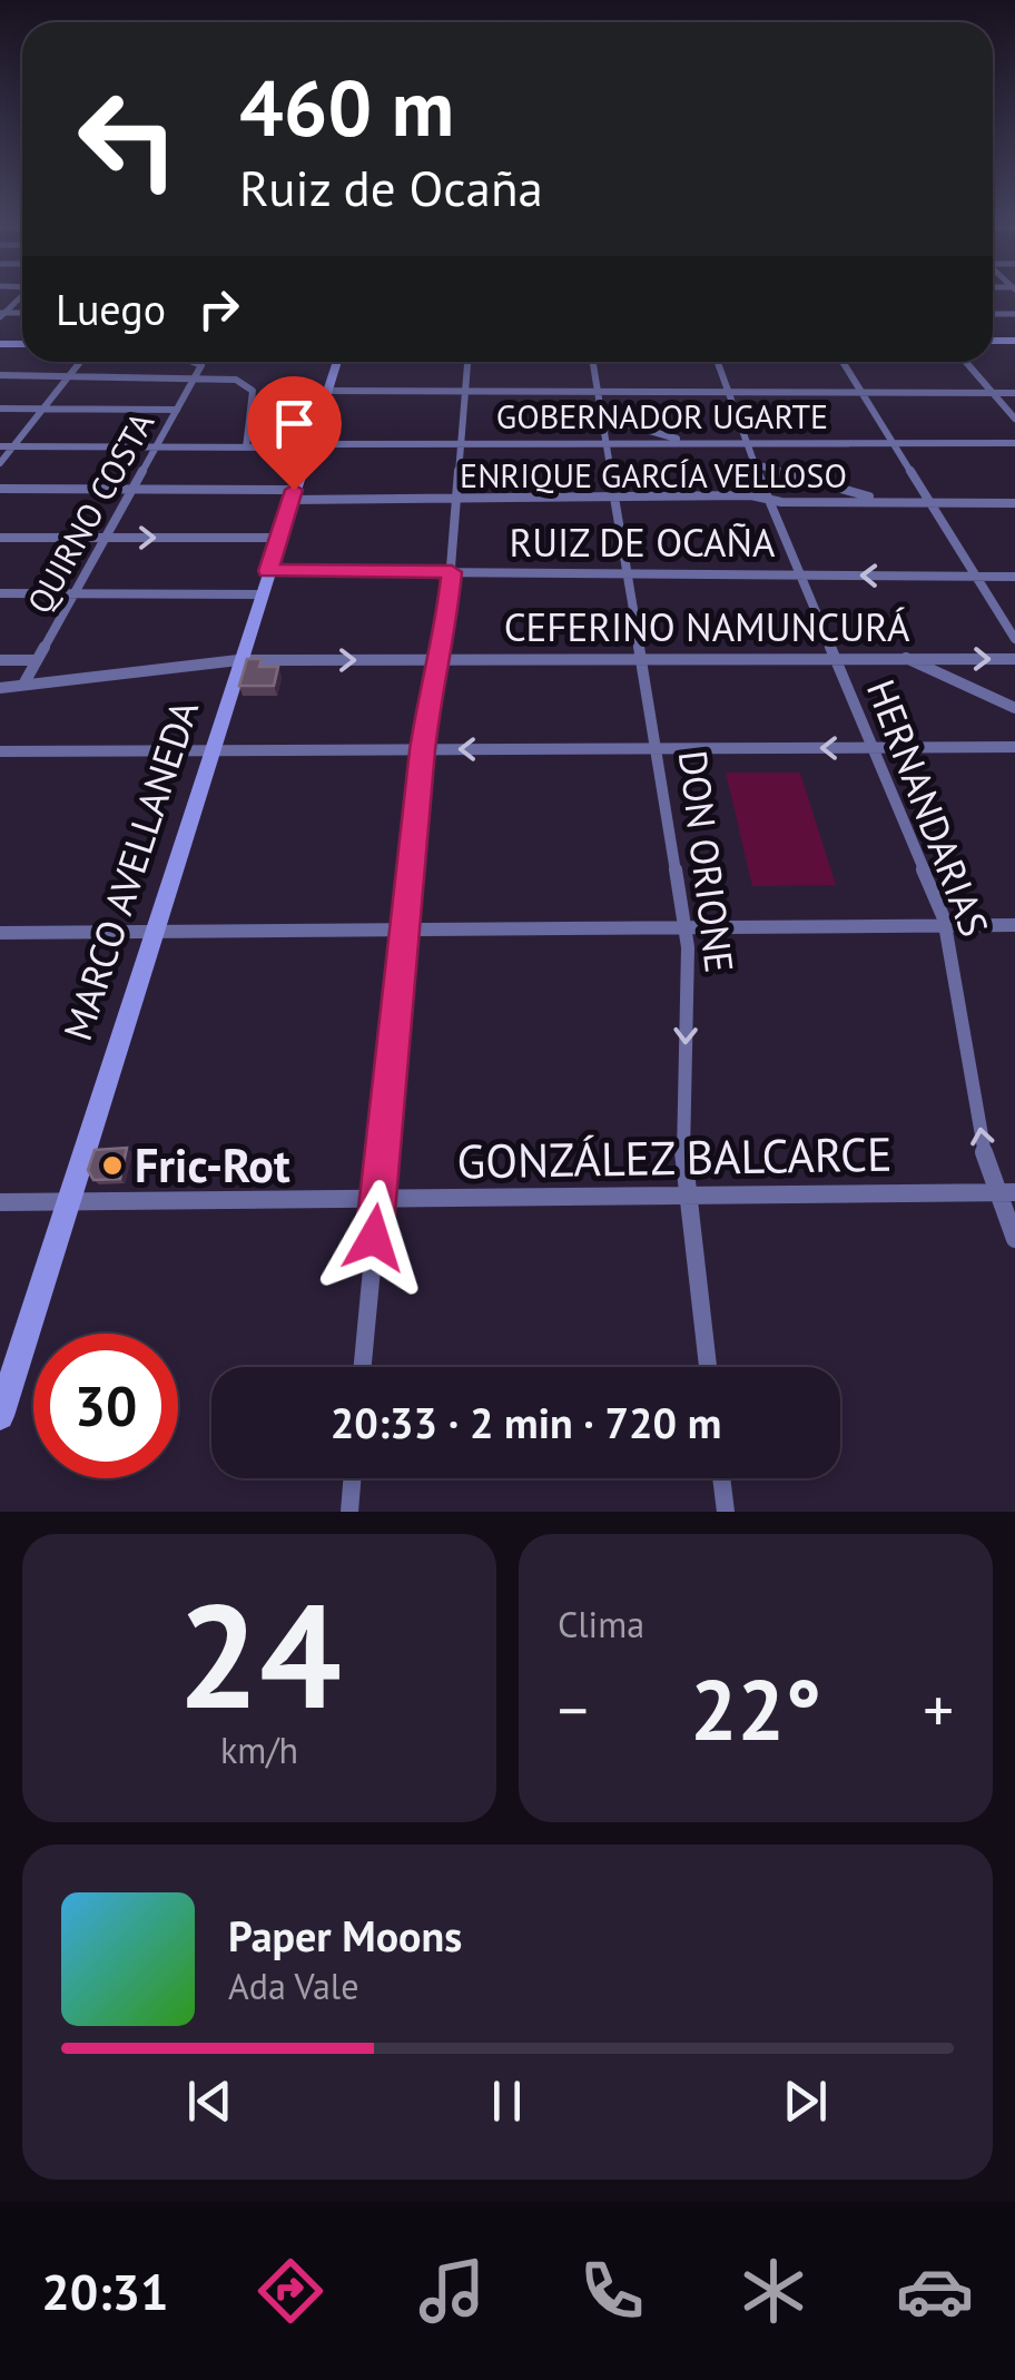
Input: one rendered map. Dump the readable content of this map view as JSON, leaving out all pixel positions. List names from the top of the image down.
{
  "streets": {
    "street": [
      "GOBERNADOR UGARTE",
      "ENRIQUE GARCÍA VELLOSO",
      "QUIRNO COSTA",
      "RUIZ DE OCAÑA",
      "CEFERINO NAMUNCURÁ",
      "HERNANDARIAS",
      "DON ORIONE",
      "MARCO AVELLANEDA",
      "GONZÁLEZ BALCARCE"
    ]
  },
  "crossings": [
    ["GOBERNADOR UGARTE", "QUIRNO COSTA"],
    ["GOBERNADOR UGARTE", "HERNANDARIAS"],
    ["GOBERNADOR UGARTE", "DON ORIONE"],
    ["GOBERNADOR UGARTE", "MARCO AVELLANEDA"],
    ["ENRIQUE GARCÍA VELLOSO", "QUIRNO COSTA"],
    ["ENRIQUE GARCÍA VELLOSO", "HERNANDARIAS"],
    ["ENRIQUE GARCÍA VELLOSO", "DON ORIONE"],
    ["ENRIQUE GARCÍA VELLOSO", "MARCO AVELLANEDA"],
    ["QUIRNO COSTA", "CEFERINO NAMUNCURÁ"],
    ["RUIZ DE OCAÑA", "HERNANDARIAS"],
    ["RUIZ DE OCAÑA", "DON ORIONE"],
    ["RUIZ DE OCAÑA", "MARCO AVELLANEDA"],
    ["CEFERINO NAMUNCURÁ", "HERNANDARIAS"],
    ["CEFERINO NAMUNCURÁ", "DON ORIONE"],
    ["CEFERINO NAMUNCURÁ", "MARCO AVELLANEDA"],
    ["HERNANDARIAS", "GONZÁLEZ BALCARCE"],
    ["DON ORIONE", "GONZÁLEZ BALCARCE"],
    ["MARCO AVELLANEDA", "GONZÁLEZ BALCARCE"]
  ],
  "places": ["Fric-Rot"],
  "page": {
    "turn": ["460 m", "Ruiz de Ocaña"],
    "then": "Luego",
    "limit": "30",
    "trip": "20:33 · 2 min · 720 m",
    "tile": [
      ["24", "km/h"],
      "Clima"
    ],
    "heat": ["−", "22°", "+"],
    "song": ["Paper Moons", "Ada Vale"],
    "tabs": "20:31"
  }
}
